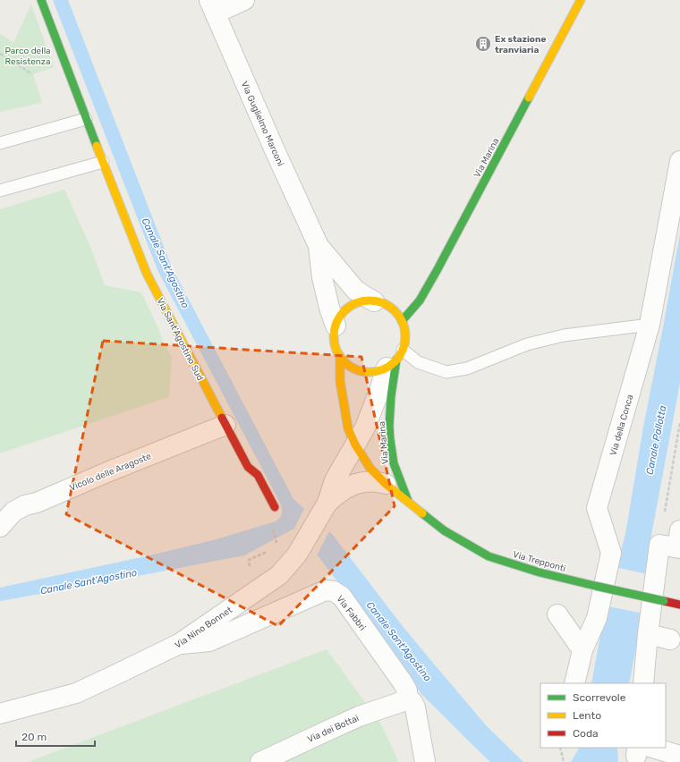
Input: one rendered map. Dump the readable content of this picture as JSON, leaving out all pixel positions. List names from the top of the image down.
{
  "streets": {
    "street": [
      "Via Guglielmo Marconi",
      "Via Marina",
      "Via Sant'Agostino Sud",
      "Via della Conca",
      "Vicolo delle Aragoste",
      "Via Trepponti",
      "Via Fabbri",
      "Via Nino Bonnet",
      "Via dei Bottai"
    ]
  },
  "crossings": [
    ["Via Guglielmo Marconi", "Via Marina"],
    ["Via Guglielmo Marconi", "Via Nino Bonnet"],
    ["Via Marina", "Via Trepponti"],
    ["Via Marina", "Via Nino Bonnet"],
    ["Via Sant'Agostino Sud", "Vicolo delle Aragoste"],
    ["Via Fabbri", "Via Nino Bonnet"],
    ["Via Fabbri", "Via dei Bottai"]
  ],
  "water": ["Canale Sant'Agostino", "Canale Pallotta"],
  "parks": ["Parco della Resistenza"],
  "places": {
    "building": ["Ex stazione tranviaria"]
  },
  "legend": ["Scorrevole", "Lento", "Coda"],
  "scale_bar": "20 m"
}
